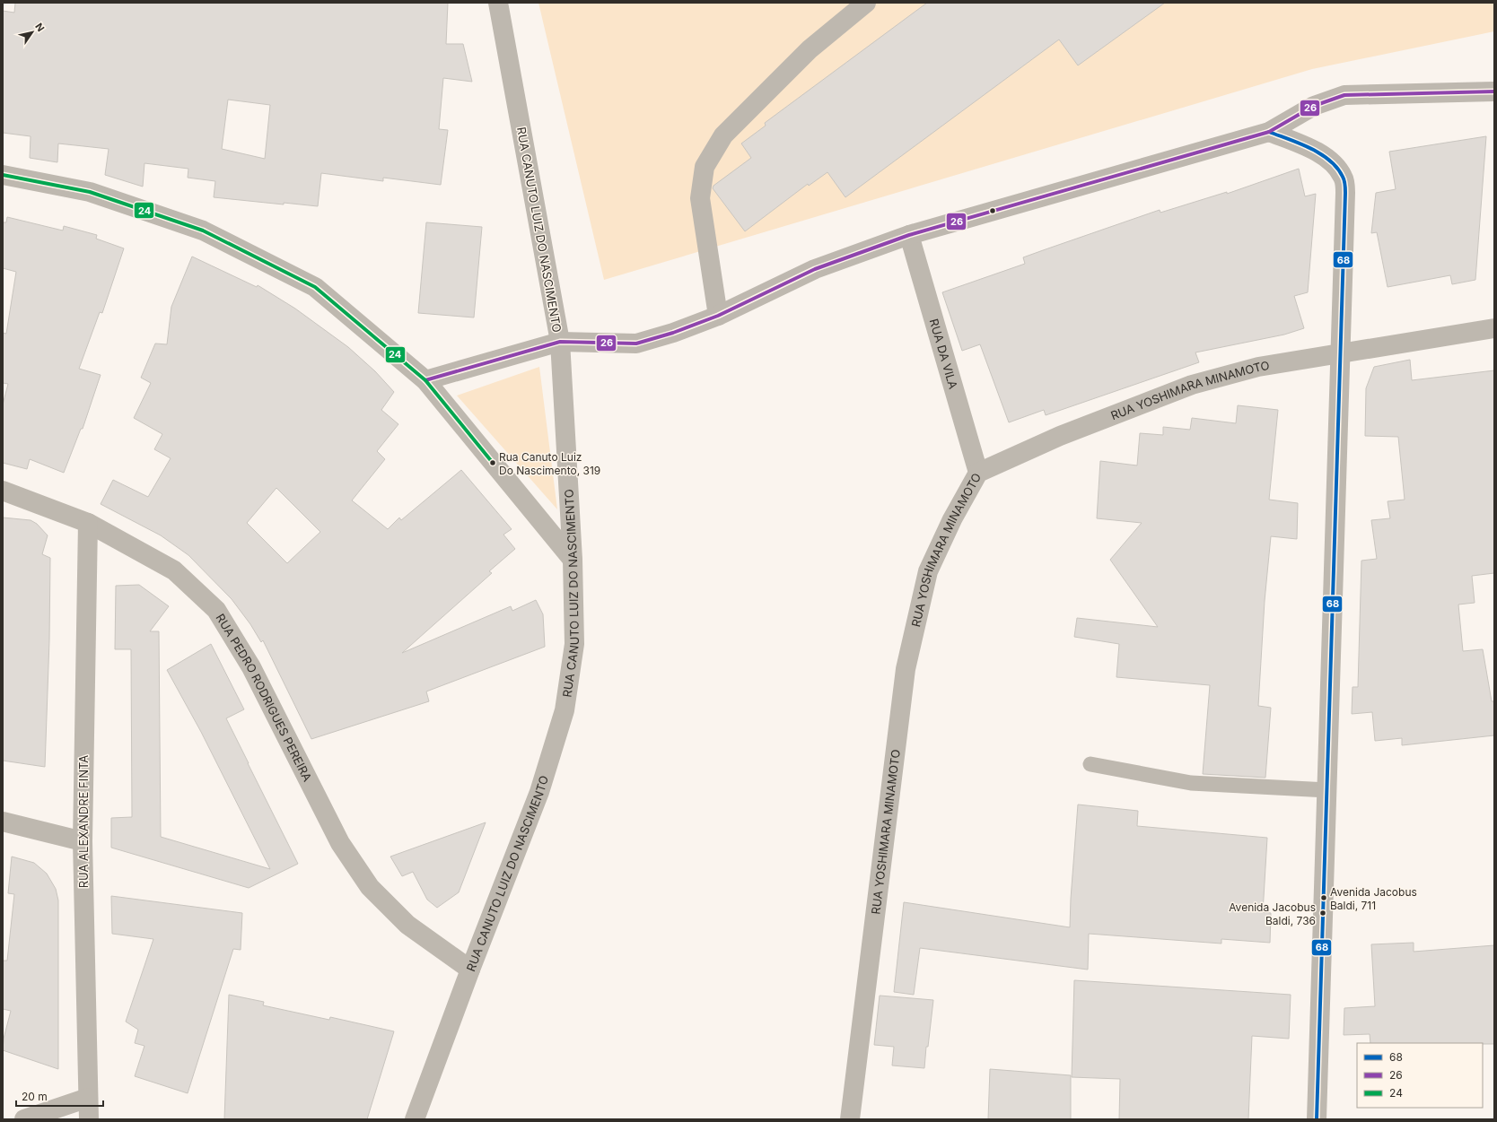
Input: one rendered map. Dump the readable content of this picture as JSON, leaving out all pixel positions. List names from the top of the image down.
{
  "streets": {
    "street": [
      "RUA CANUTO LUIZ DO NASCIMENTO",
      "RUA DA VILA",
      "RUA YOSHIMARA MINAMOTO",
      "RUA PEDRO RODRIGUES PEREIRA",
      "RUA ALEXANDRE FINTA"
    ]
  },
  "crossings": [
    ["RUA CANUTO LUIZ DO NASCIMENTO", "RUA PEDRO RODRIGUES PEREIRA"],
    ["RUA DA VILA", "RUA YOSHIMARA MINAMOTO"],
    ["RUA PEDRO RODRIGUES PEREIRA", "RUA ALEXANDRE FINTA"]
  ],
  "places": ["Rua Canuto Luiz Do Nascimento, 319", "Avenida Jacobus Baldi, 711", "Avenida Jacobus Baldi, 736"],
  "lines": ["transit line 26", "transit line 68", "transit line 24"],
  "legend": ["68", "26", "24"],
  "scale_bar": "20 m",
  "north": "top right"
}
